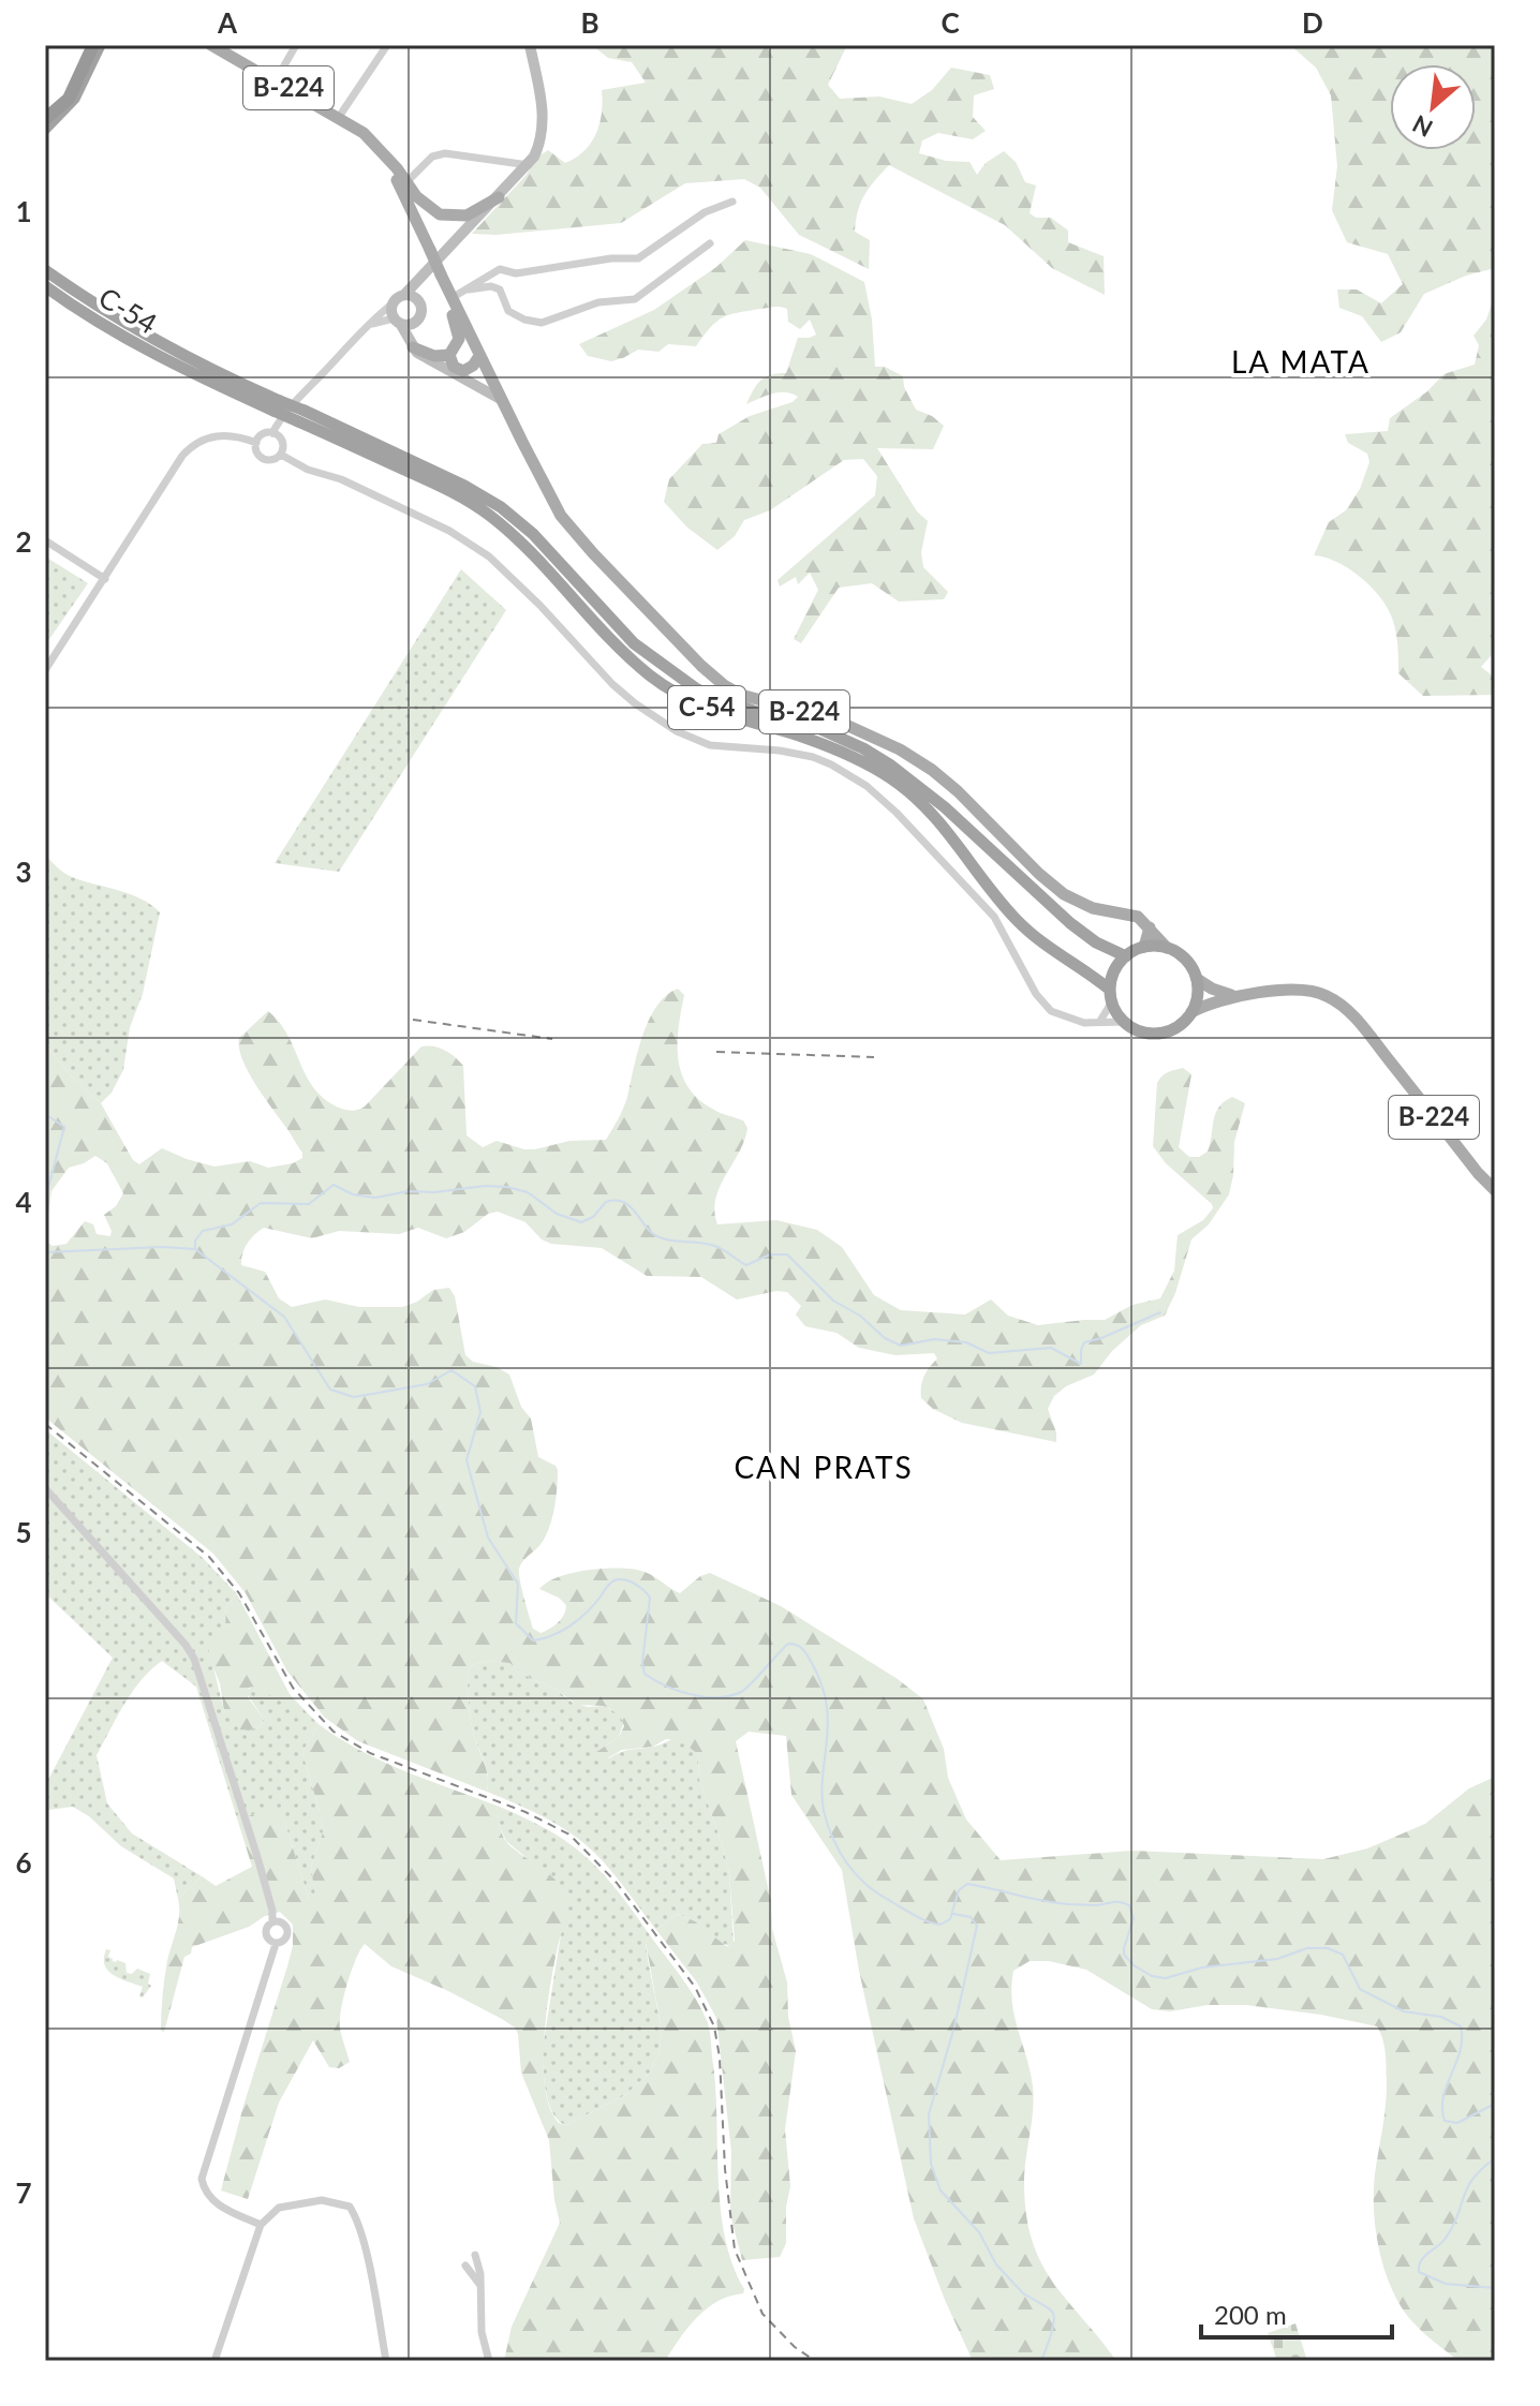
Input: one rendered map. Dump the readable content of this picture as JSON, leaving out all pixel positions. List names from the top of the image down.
{
  "streets": {
    "highway": ["B-224", "C-54"]
  },
  "crossings": [
    ["B-224", "C-54"]
  ],
  "districts": ["LA MATA", "CAN PRATS"],
  "scale_bar": "200 m",
  "north": "bottom left",
  "grid": {
    "columns": [
      "A",
      "B",
      "C",
      "D"
    ],
    "rows": [
      "1",
      "2",
      "3",
      "4",
      "5",
      "6",
      "7"
    ]
  }
}
